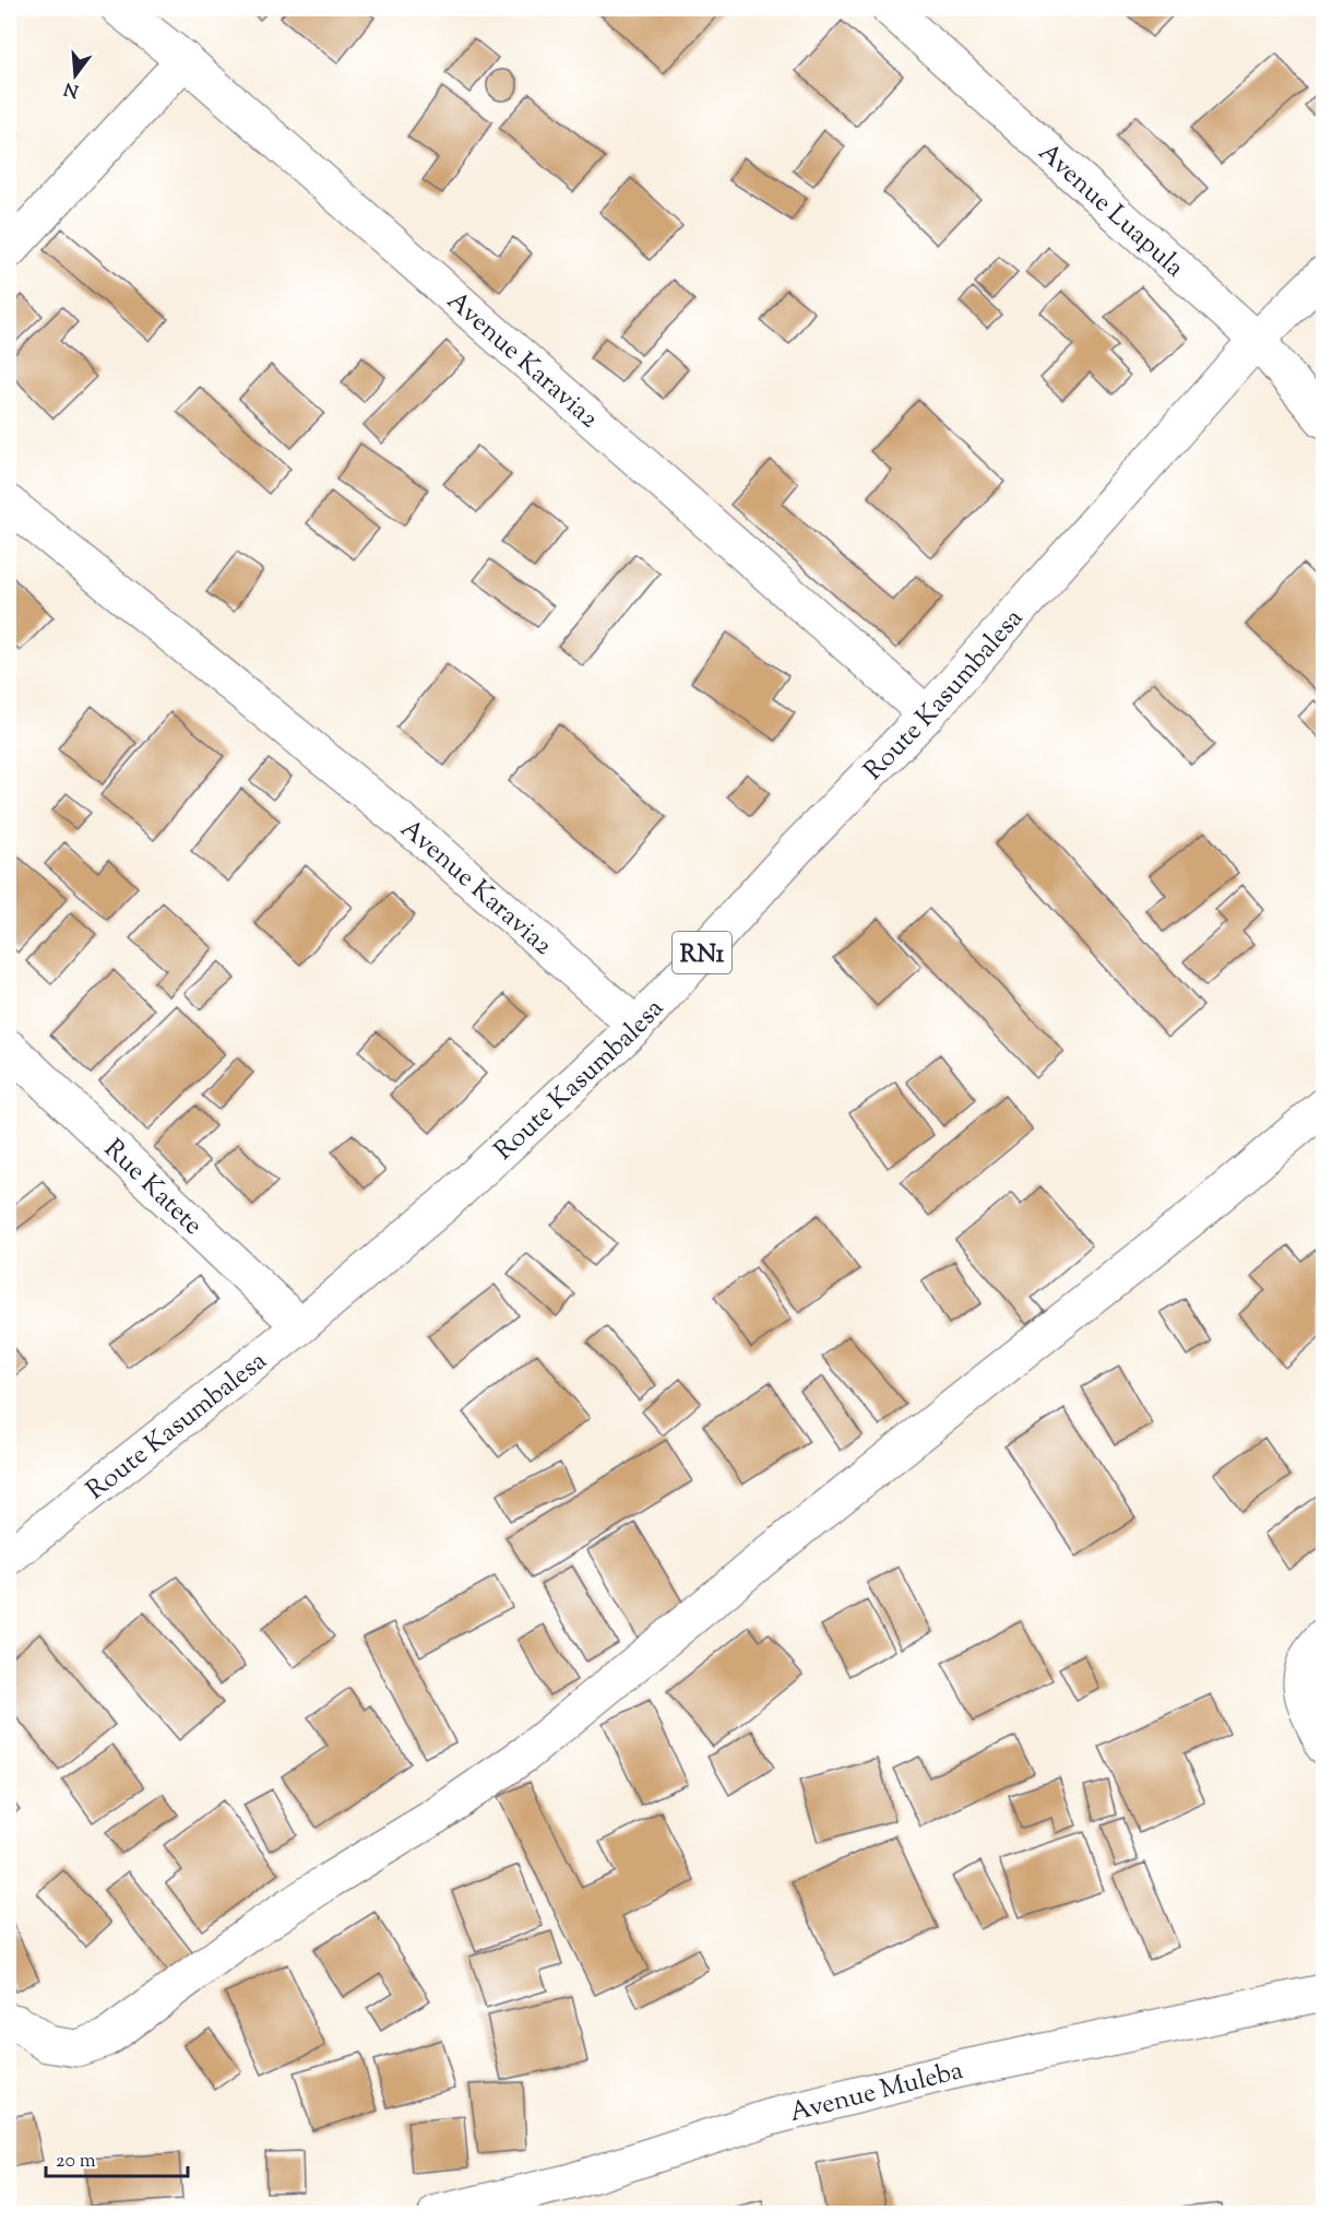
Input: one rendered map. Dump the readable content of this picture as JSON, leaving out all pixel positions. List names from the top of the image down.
{
  "streets": {
    "main road": [
      "Avenue Luapula",
      "Avenue Karavia2",
      "Route Kasumbalesa",
      "RN1",
      "Rue Katete",
      "Avenue Muleba"
    ]
  },
  "crossings": [
    ["Avenue Luapula", "Route Kasumbalesa"],
    ["Avenue Karavia2", "Route Kasumbalesa"],
    ["Route Kasumbalesa", "Rue Katete"]
  ],
  "scale_bar": "20 m",
  "north": "bottom"
}
